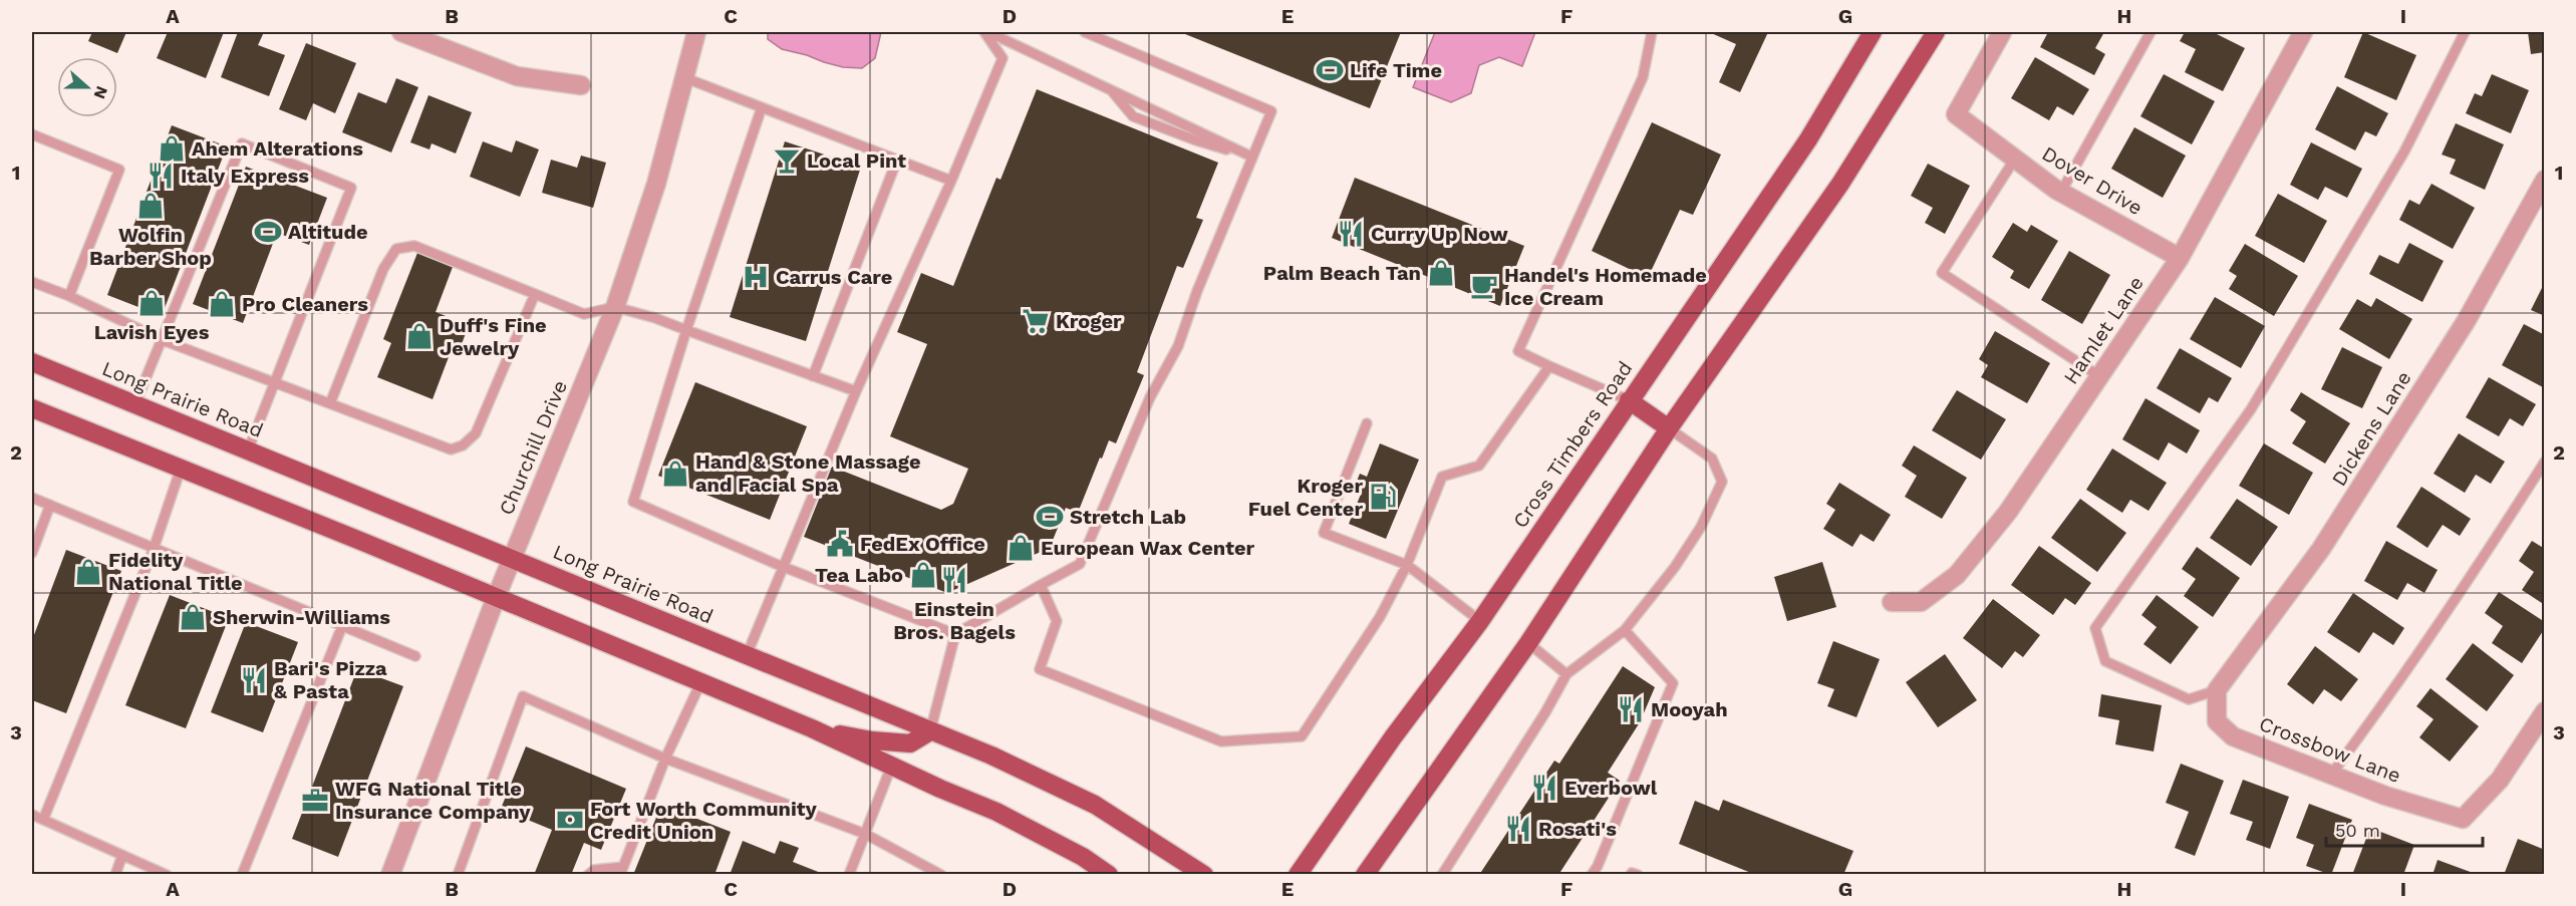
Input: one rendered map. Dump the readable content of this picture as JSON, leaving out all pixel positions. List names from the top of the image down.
{
  "streets": {
    "main road": ["Long Prairie Road", "Cross Timbers Road"],
    "street": [
      "Dover Drive",
      "Hamlet Lane",
      "Dickens Lane",
      "Churchill Drive",
      "Crossbow Lane"
    ]
  },
  "crossings": [
    ["Dover Drive", "Hamlet Lane"],
    ["Long Prairie Road", "Churchill Drive"],
    ["Dickens Lane", "Crossbow Lane"]
  ],
  "places": {
    "sports": ["Life Time", "Altitude", "Stretch Lab"],
    "shop": [
      "Ahem Alterations",
      "Wolfin Barber Shop",
      "Palm Beach Tan",
      "Lavish Eyes",
      "Pro Cleaners",
      "Duff's Fine Jewelry",
      "Hand & Stone Massage and Facial Spa",
      "European Wax Center",
      "Fidelity National Title",
      "Tea Labo",
      "Sherwin-Williams"
    ],
    "bar": ["Local Pint"],
    "restaurant": [
      "Italy Express",
      "Curry Up Now",
      "Einstein Bros. Bagels",
      "Bari's Pizza & Pasta",
      "Mooyah",
      "Everbowl",
      "Rosati's"
    ],
    "hospital": ["Carrus Care"],
    "cafe": ["Handel's Homemade Ice Cream"],
    "supermarket": ["Kroger"],
    "fuel station": ["Kroger Fuel Center"],
    "public building": ["FedEx Office"],
    "office": ["WFG National Title Insurance Company"],
    "bank": ["Fort Worth Community Credit Union"]
  },
  "scale_bar": "50 m",
  "north": "right",
  "grid": {
    "columns": [
      "A",
      "B",
      "C",
      "D",
      "E",
      "F",
      "G",
      "H",
      "I"
    ],
    "rows": ["1", "2", "3"]
  }
}
